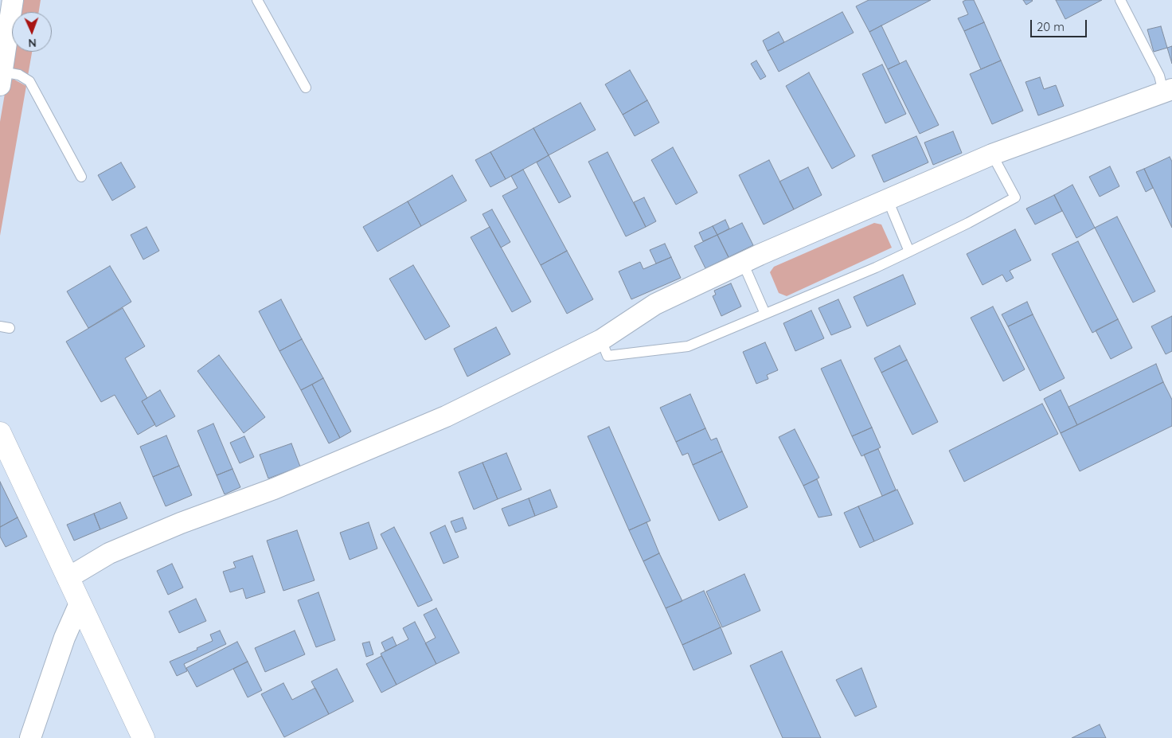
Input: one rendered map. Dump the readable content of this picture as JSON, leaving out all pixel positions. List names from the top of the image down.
{
  "scale_bar": "20 m",
  "north": "bottom"
}
